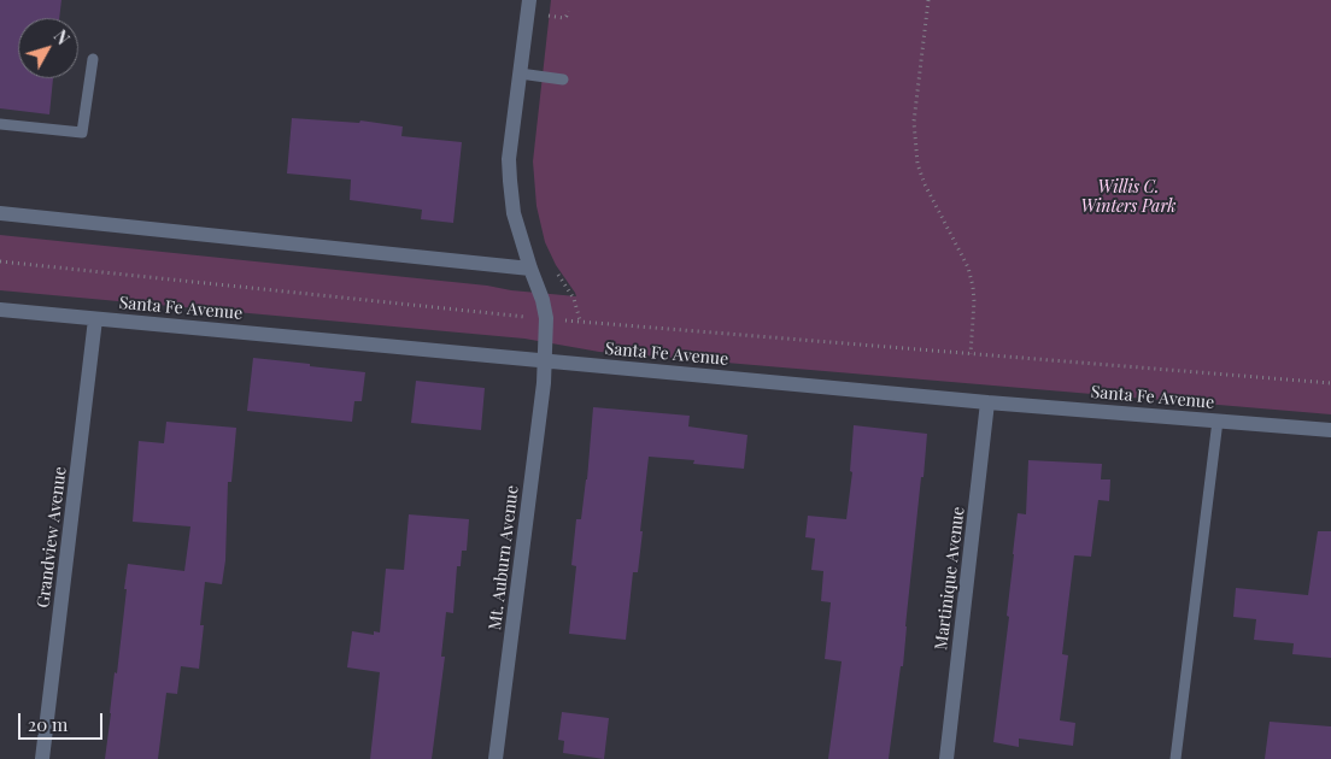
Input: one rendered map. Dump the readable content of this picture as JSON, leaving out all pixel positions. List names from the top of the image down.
{
  "streets": {
    "street": [
      "Santa Fe Avenue",
      "Grandview Avenue",
      "Mt. Auburn Avenue",
      "Martinique Avenue"
    ]
  },
  "crossings": [
    ["Santa Fe Avenue", "Grandview Avenue"],
    ["Santa Fe Avenue", "Mt. Auburn Avenue"],
    ["Santa Fe Avenue", "Martinique Avenue"]
  ],
  "parks": ["Willis C. Winters Park"],
  "scale_bar": "20 m",
  "north": "top right"
}
